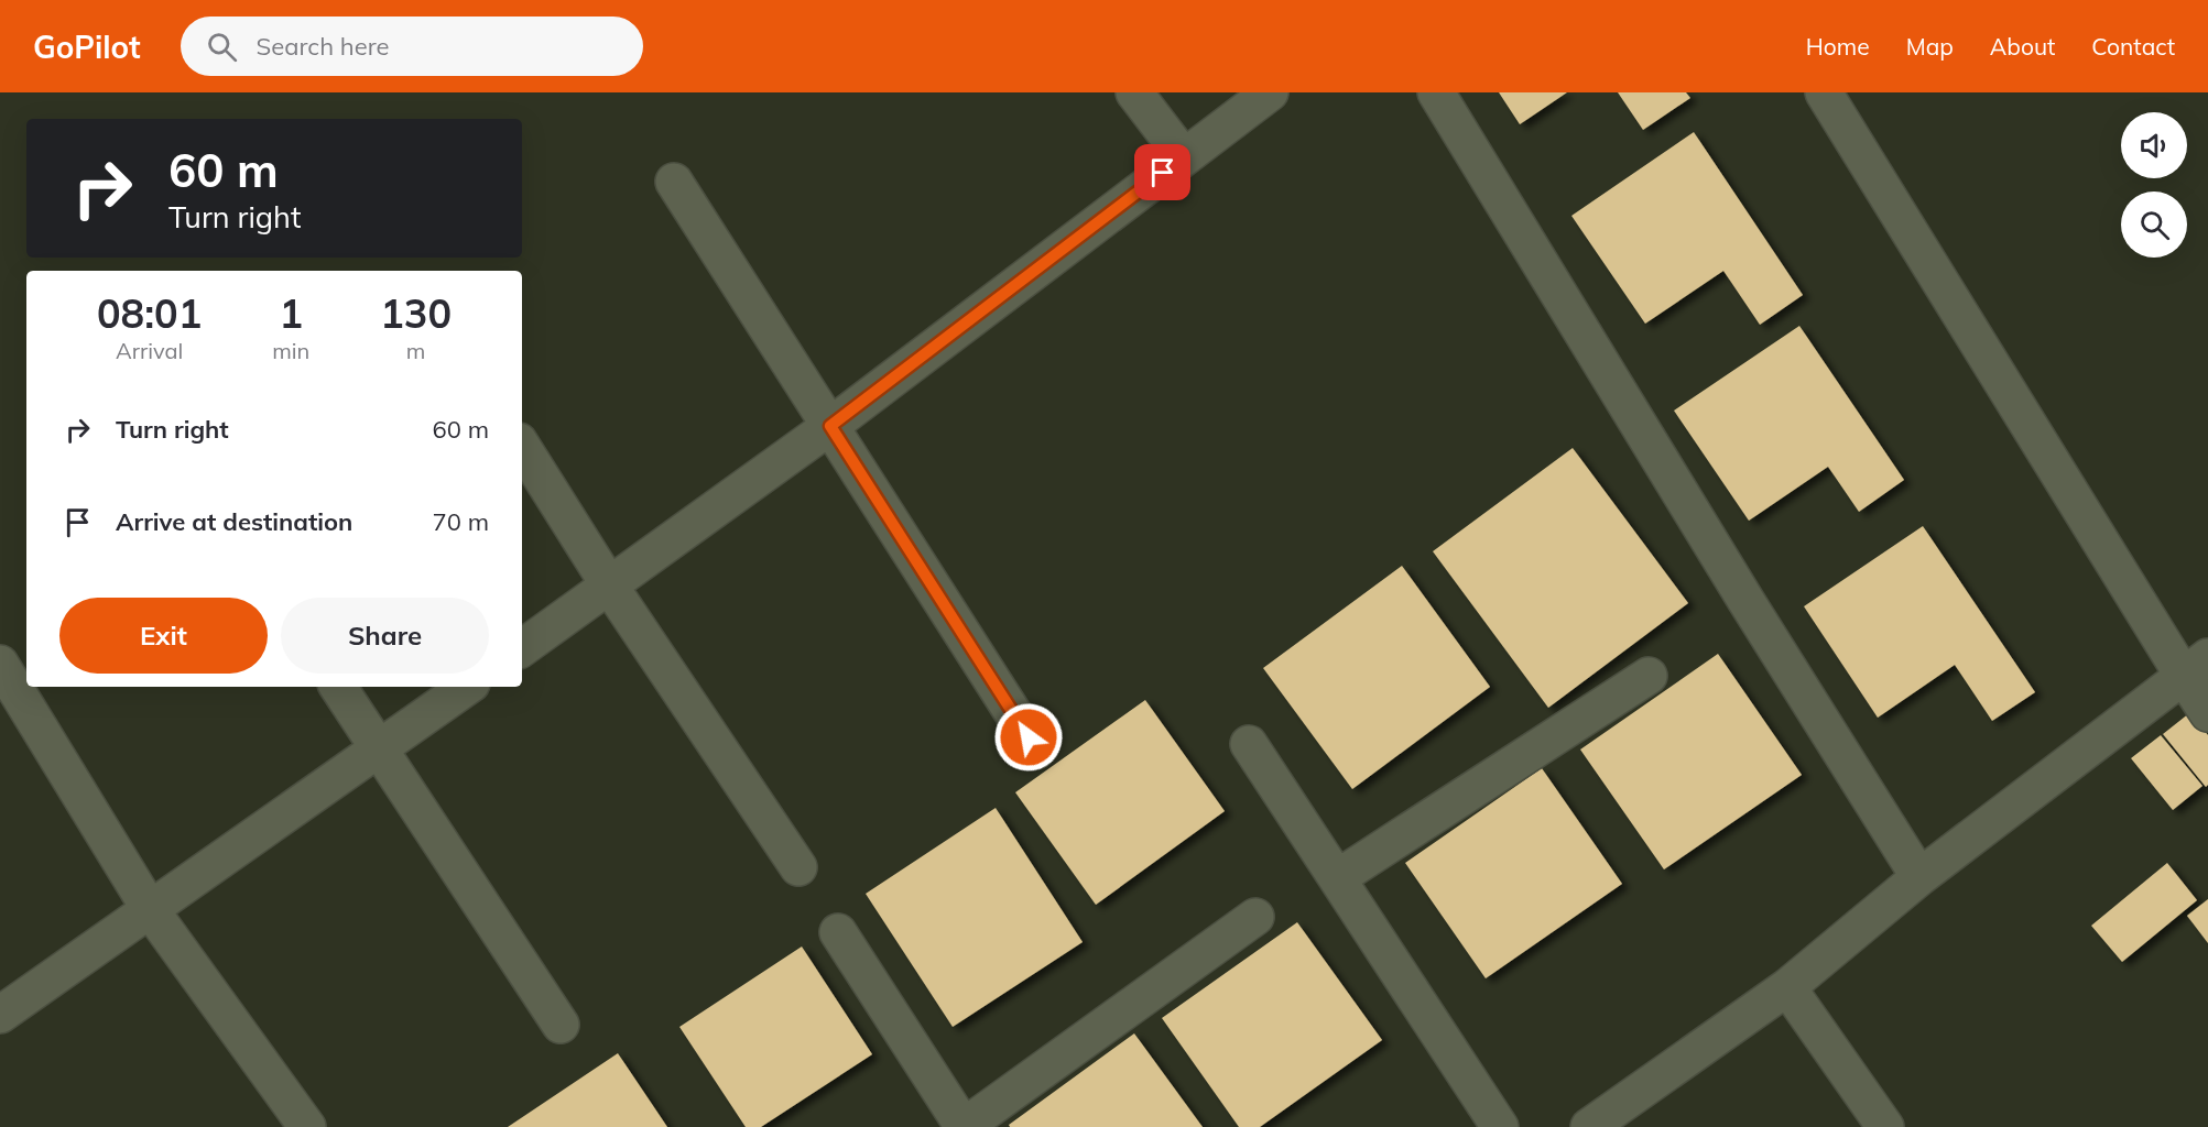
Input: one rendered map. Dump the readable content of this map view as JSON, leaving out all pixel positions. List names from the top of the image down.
{
  "page": {
    "header": "GoPilot",
    "search": "Search here",
    "nav": [
      "Home",
      "Map",
      "About",
      "Contact"
    ],
    "turn": ["60 m", "Turn right"],
    "eta": [
      "08:01",
      "Arrival",
      "1",
      "min",
      "130",
      "m"
    ],
    "list": [
      {
        "name": "Turn right",
        "value": "60 m"
      },
      {
        "name": "Arrive at destination",
        "value": "70 m"
      }
    ],
    "buttons": ["Exit", "Share"]
  }
}
